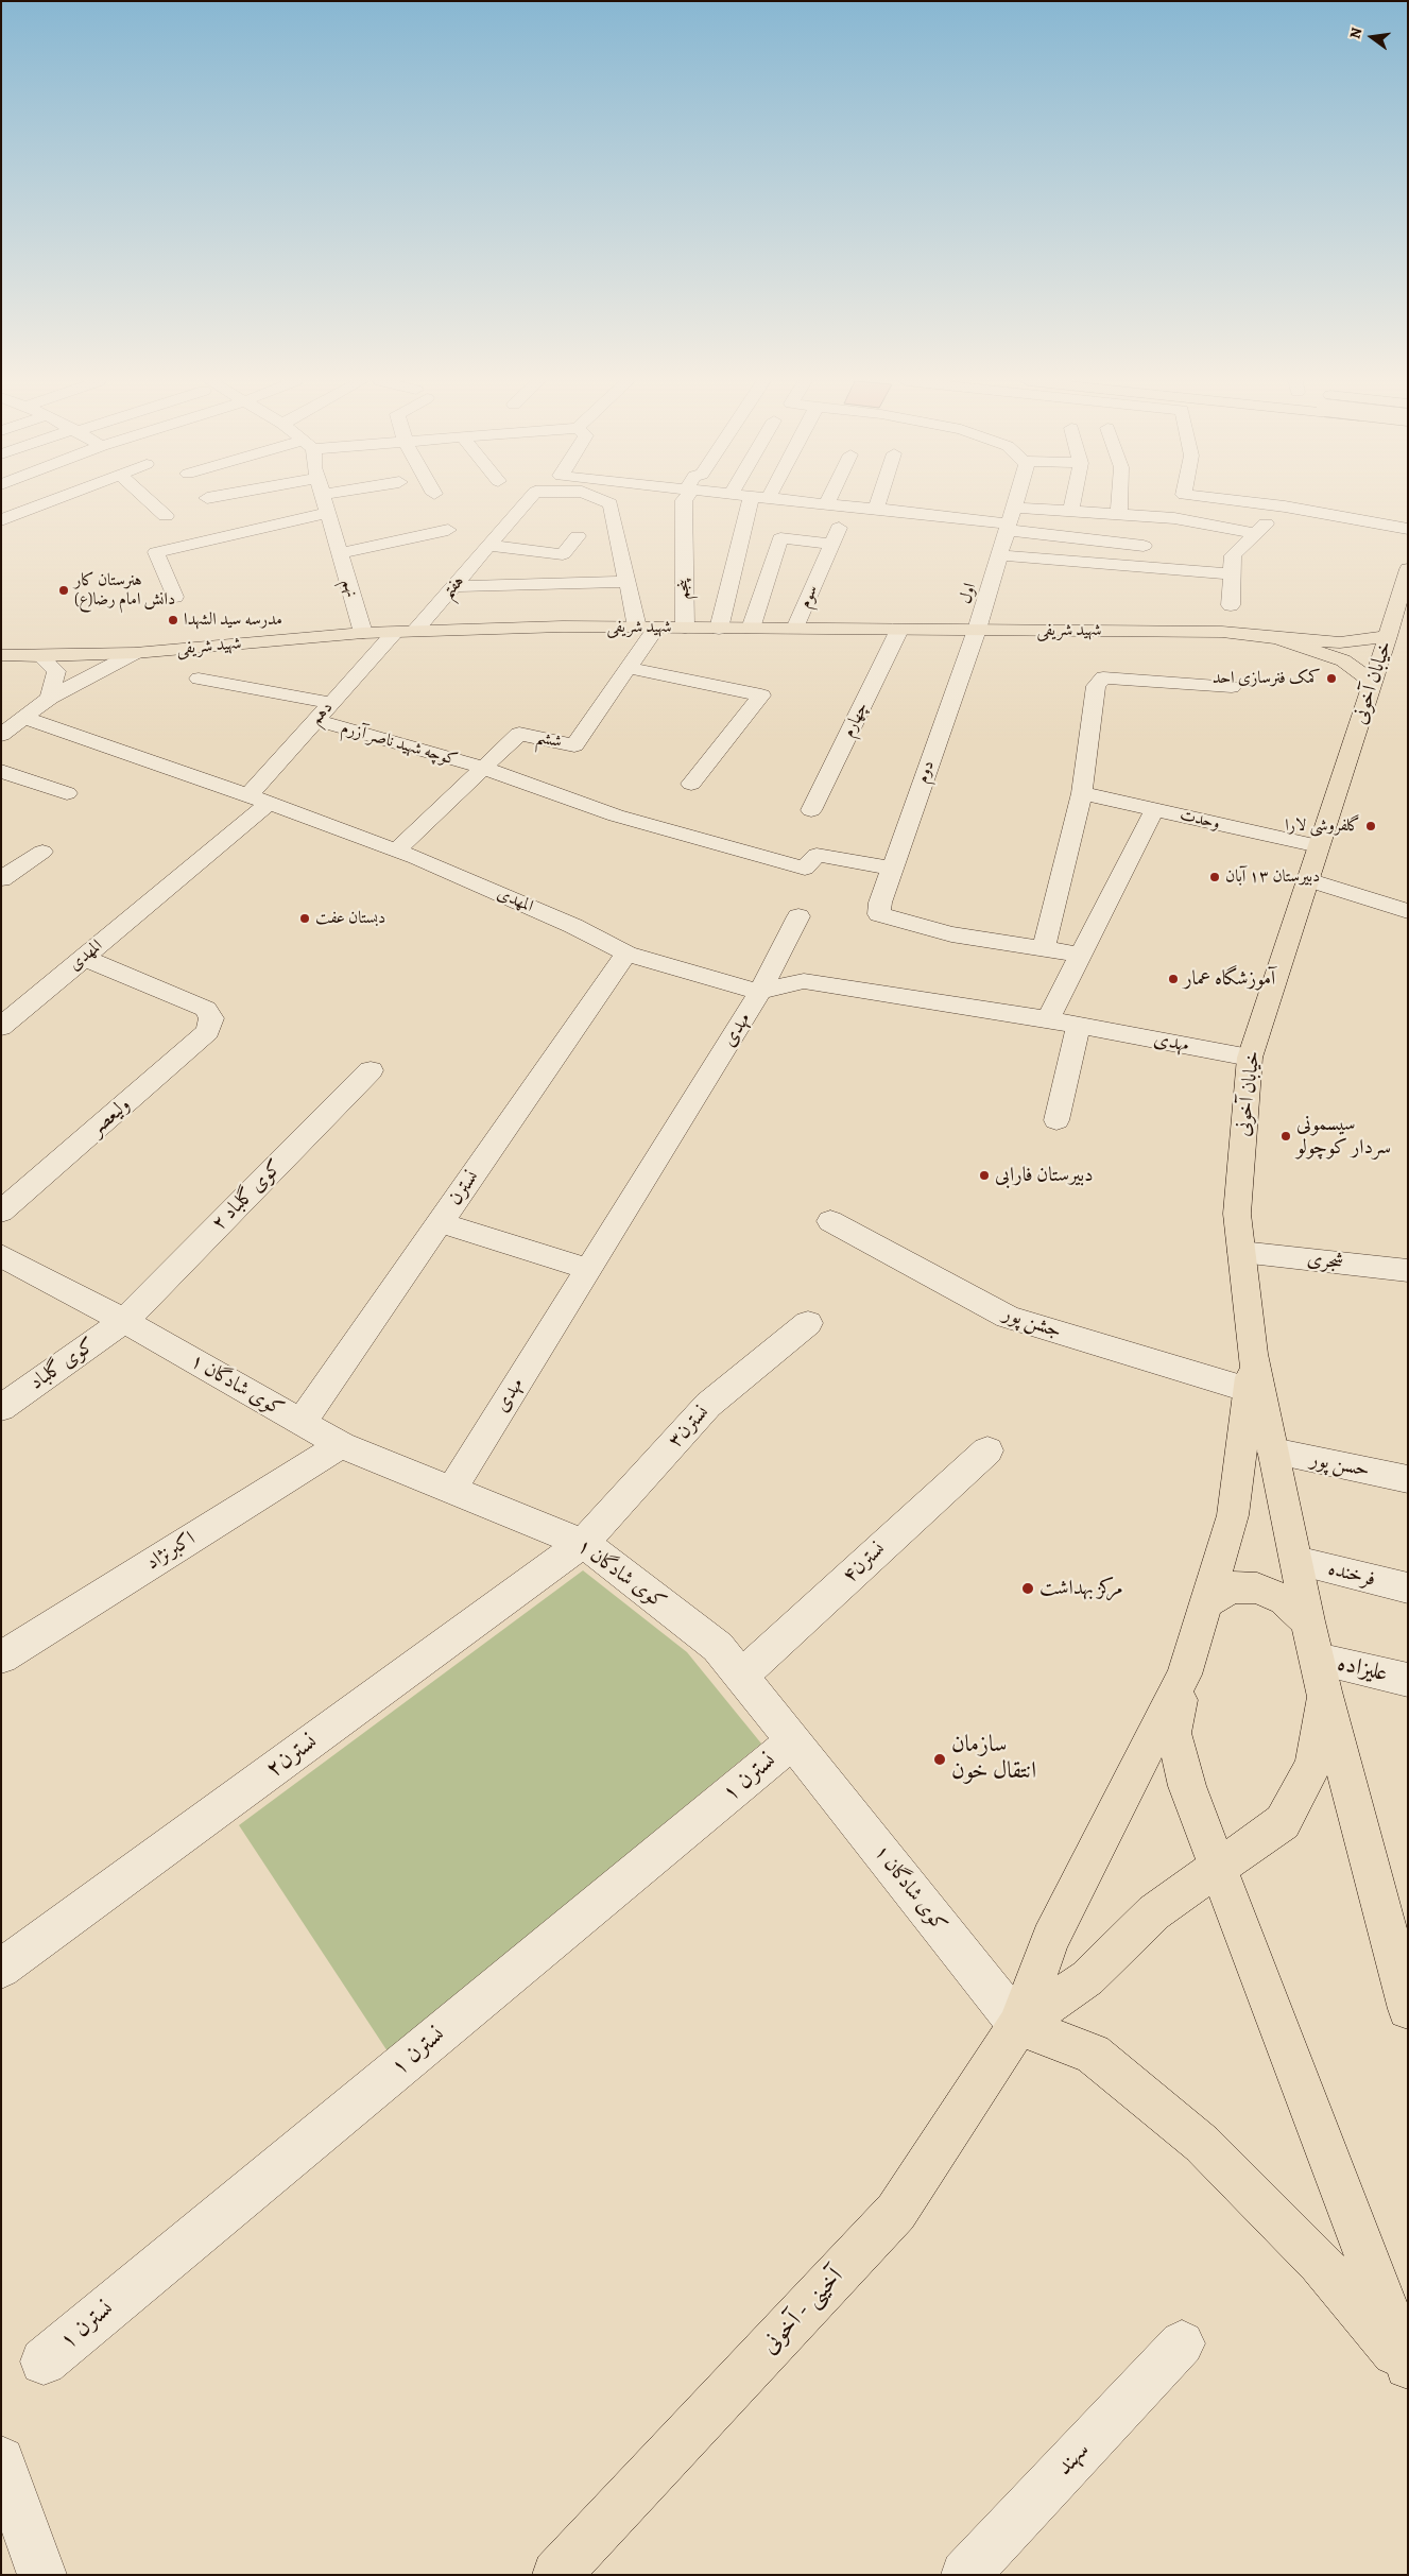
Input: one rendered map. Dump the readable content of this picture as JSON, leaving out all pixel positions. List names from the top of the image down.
{
  "streets": {
    "main road": ["شهید شریفی", "خیابان آخونی", "آخینی - آخونی"],
    "street": [
      "هفتم",
      "نهم",
      "پنجم",
      "اول",
      "سوم",
      "دهم",
      "چهارم",
      "ششم",
      "کوچه شهید ناصر آزرم",
      "دوم",
      "وحدت",
      "المهدی",
      "مهدی",
      "ولیعصر",
      "نسترن",
      "کوی گلباد ۲",
      "شجری",
      "جشن پور",
      "کوی گلباد",
      "کوی شادگان ۱",
      "نسترن۳",
      "حسن پور",
      "اکبرنژاد",
      "نسترن۴",
      "فرخنده",
      "علیزاده",
      "نسترن۲",
      "نسترن ۱",
      "سهند"
    ]
  },
  "crossings": [
    ["هفتم", "شهید شریفی"],
    ["هفتم", "دهم"],
    ["نهم", "شهید شریفی"],
    ["پنجم", "شهید شریفی"],
    ["اول", "شهید شریفی"],
    ["اول", "دوم"],
    ["سوم", "شهید شریفی"],
    ["شهید شریفی", "دهم"],
    ["شهید شریفی", "چهارم"],
    ["شهید شریفی", "ششم"],
    ["شهید شریفی", "دوم"],
    ["خیابان آخونی", "وحدت"],
    ["خیابان آخونی", "مهدی"],
    ["خیابان آخونی", "شجری"],
    ["دهم", "کوچه شهید ناصر آزرم"],
    ["دهم", "المهدی"],
    ["ششم", "کوچه شهید ناصر آزرم"],
    ["ششم", "المهدی"],
    ["کوچه شهید ناصر آزرم", "دوم"],
    ["المهدی", "مهدی"],
    ["المهدی", "ولیعصر"],
    ["المهدی", "نسترن"],
    ["مهدی", "کوی شادگان ۱"],
    ["نسترن", "کوی شادگان ۱"],
    ["کوی گلباد ۲", "کوی گلباد"],
    ["کوی گلباد ۲", "کوی شادگان ۱"],
    ["کوی گلباد", "کوی شادگان ۱"],
    ["کوی شادگان ۱", "نسترن۳"],
    ["کوی شادگان ۱", "اکبرنژاد"],
    ["کوی شادگان ۱", "نسترن۴"],
    ["کوی شادگان ۱", "نسترن۲"],
    ["کوی شادگان ۱", "نسترن ۱"],
    ["کوی شادگان ۱", "آخینی - آخونی"],
    ["نسترن۳", "نسترن۲"]
  ],
  "places": [
    "هنرستان کار دانش امام رضا(ع)",
    "مدرسه سید الشهدا",
    "کمک فنرسازی احد",
    "گلفروشی لارا",
    "دبیرستان ۱۳ آبان",
    "دبستان عفت",
    "آموزشگاه عمار",
    "سیسمونی سردار کوچولو",
    "دبیرستان فارابی",
    "مرکز بهداشت",
    "سازمان انتقال خون"
  ],
  "north": "left"
}
